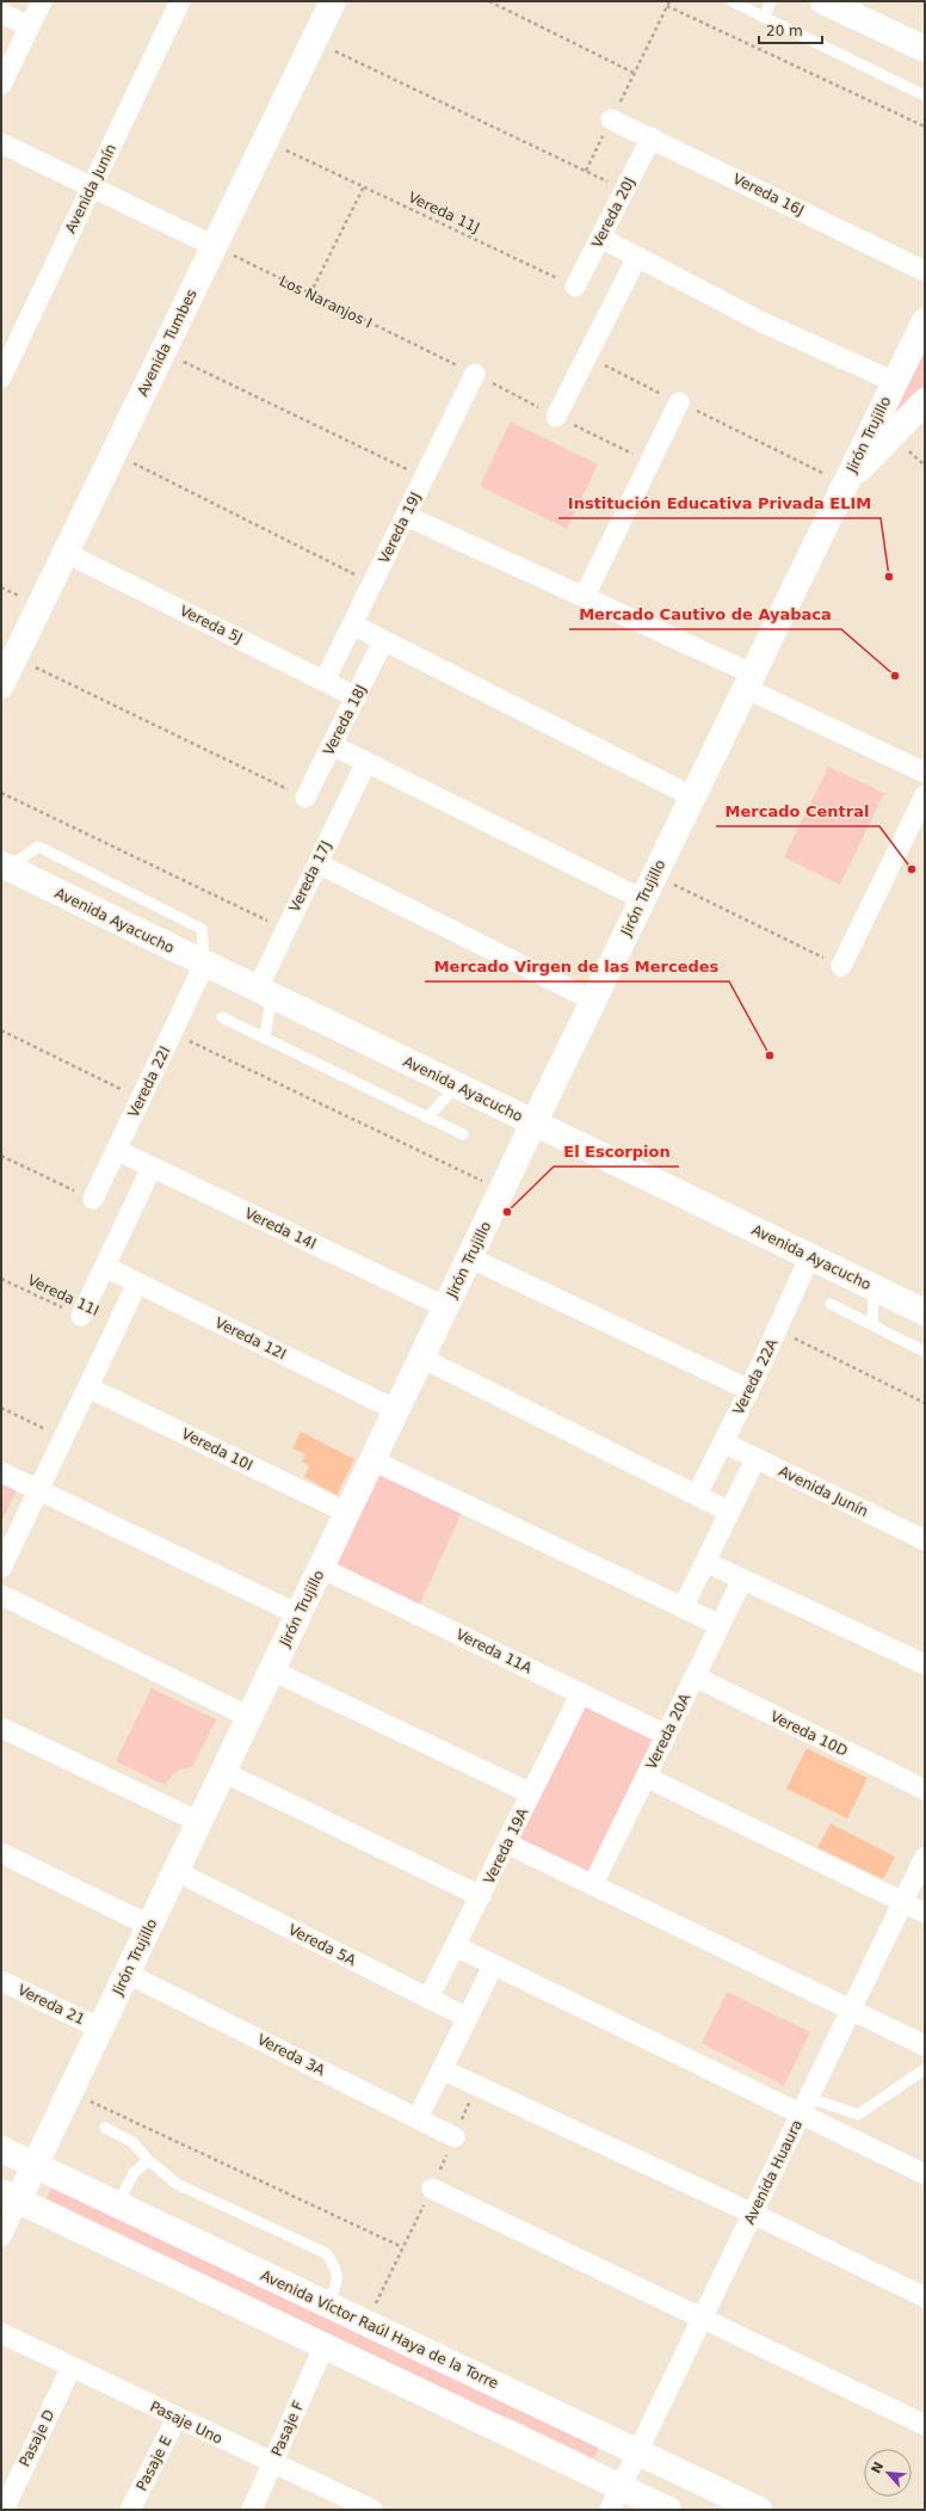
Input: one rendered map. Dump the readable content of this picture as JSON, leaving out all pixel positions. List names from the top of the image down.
{
  "streets": {
    "street": [
      "Avenida Junín",
      "Vereda 16J",
      "Vereda 20J",
      "Avenida Tumbes",
      "Jirón Trujillo",
      "Vereda 19J",
      "Vereda 5J",
      "Vereda 18J",
      "Vereda 17J",
      "Avenida Ayacucho",
      "Vereda 22I",
      "Vereda 14I",
      "Vereda 12I",
      "Vereda 22A",
      "Vereda 10I",
      "Vereda 11A",
      "Vereda 20A",
      "Vereda 10D",
      "Vereda 19A",
      "Vereda 5A",
      "Vereda 21",
      "Vereda 3A",
      "Avenida Huaura",
      "Avenida Víctor Raúl Haya de la Torre",
      "Pasaje Uno",
      "Pasaje F",
      "Pasaje D",
      "Pasaje E"
    ],
    "path": ["Vereda 11J", "Los Naranjos I", "Vereda 11I"]
  },
  "crossings": [
    ["Avenida Junín", "Vereda 22A"],
    ["Vereda 16J", "Vereda 20J"],
    ["Vereda 11J", "Vereda 20J"],
    ["Vereda 11J", "Avenida Tumbes"],
    ["Los Naranjos I", "Avenida Tumbes"],
    ["Los Naranjos I", "Vereda 19J"],
    ["Avenida Tumbes", "Vereda 5J"],
    ["Jirón Trujillo", "Avenida Ayacucho"],
    ["Jirón Trujillo", "Vereda 14I"],
    ["Jirón Trujillo", "Vereda 12I"],
    ["Jirón Trujillo", "Vereda 10I"],
    ["Jirón Trujillo", "Vereda 11A"],
    ["Jirón Trujillo", "Vereda 5A"],
    ["Jirón Trujillo", "Vereda 21"],
    ["Jirón Trujillo", "Vereda 3A"],
    ["Jirón Trujillo", "Avenida Víctor Raúl Haya de la Torre"],
    ["Vereda 19J", "Vereda 5J"],
    ["Vereda 5J", "Vereda 18J"],
    ["Vereda 17J", "Avenida Ayacucho"],
    ["Avenida Ayacucho", "Vereda 22I"],
    ["Avenida Ayacucho", "Vereda 22A"],
    ["Vereda 22I", "Vereda 14I"],
    ["Vereda 11A", "Vereda 20A"],
    ["Vereda 11A", "Vereda 19A"],
    ["Vereda 20A", "Vereda 10D"],
    ["Vereda 19A", "Vereda 5A"],
    ["Avenida Huaura", "Avenida Víctor Raúl Haya de la Torre"],
    ["Pasaje Uno", "Pasaje F"],
    ["Pasaje Uno", "Pasaje D"],
    ["Pasaje Uno", "Pasaje E"]
  ],
  "places": [
    "Institución Educativa Privada ELIM",
    "Mercado Cautivo de Ayabaca",
    "Mercado Central",
    "Mercado Virgen de las Mercedes",
    "El Escorpion"
  ],
  "scale_bar": "20 m",
  "north": "top left"
}
